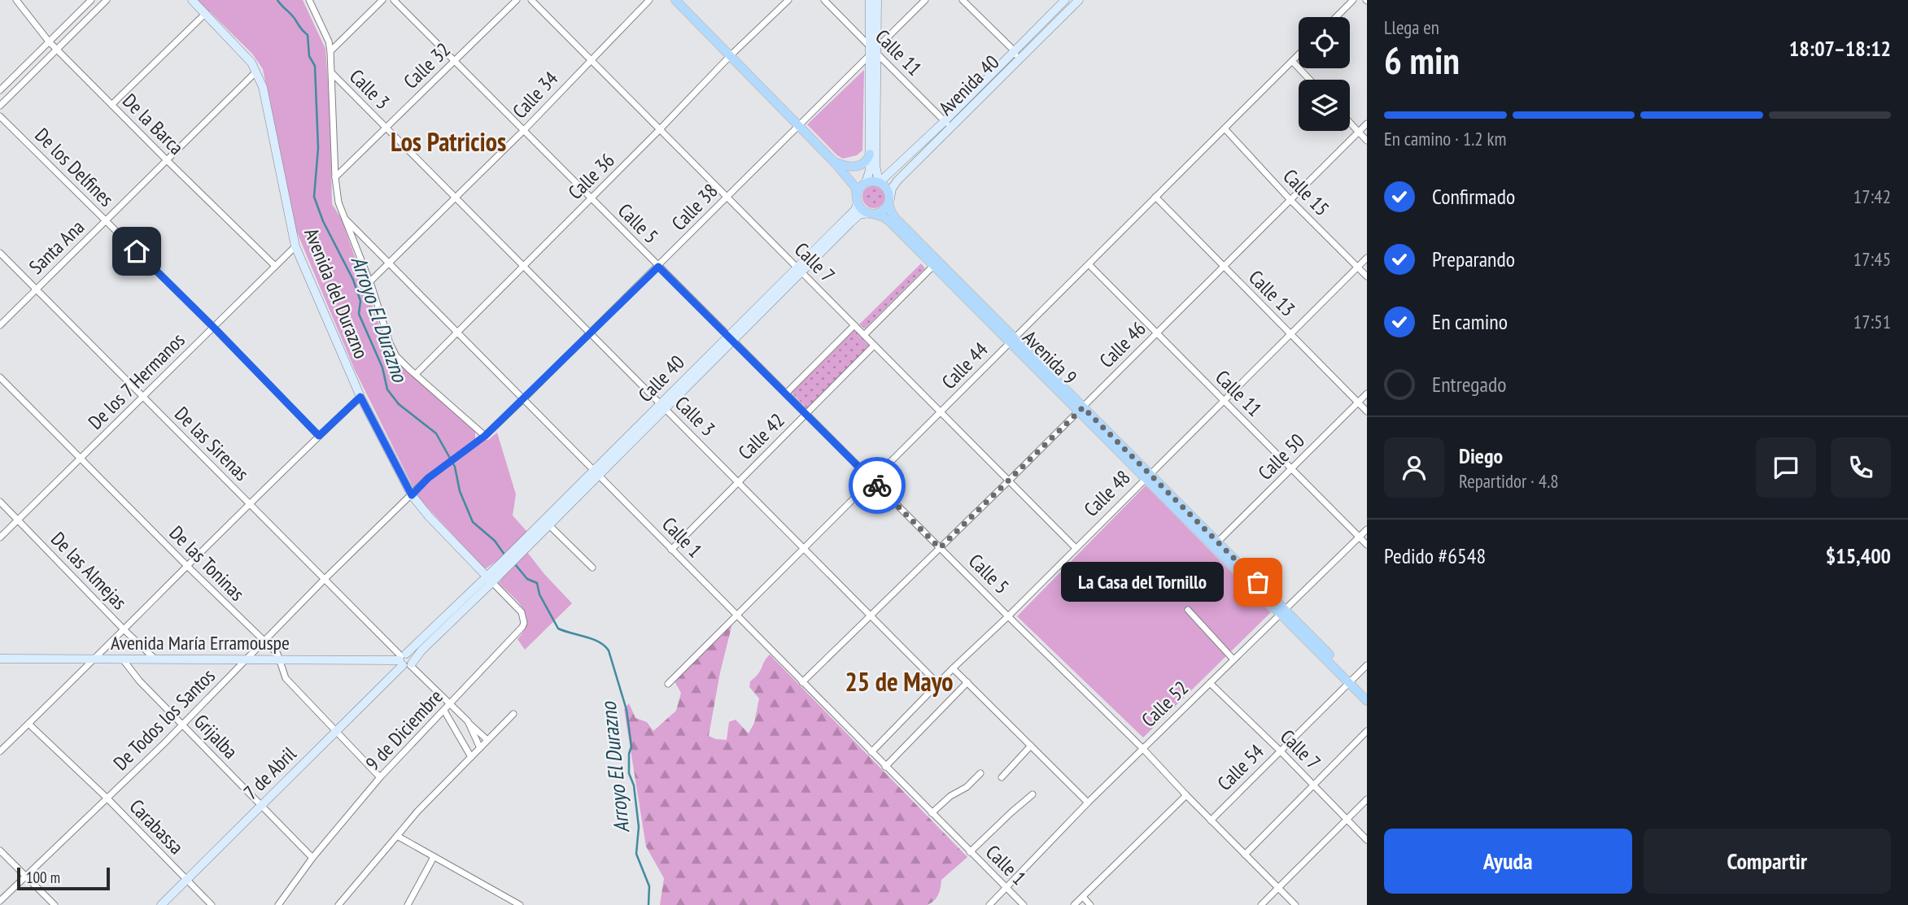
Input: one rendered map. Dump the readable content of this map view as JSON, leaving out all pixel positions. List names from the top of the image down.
{
  "streets": {
    "main road": [
      "Avenida 40",
      "Avenida del Durazno",
      "Avenida 9",
      "Calle 40",
      "Avenida María Erramouspe",
      "7 de Abril"
    ],
    "street": [
      "Calle 11",
      "Calle 32",
      "Calle 3",
      "Calle 34",
      "De la Barca",
      "De los Delfines",
      "Calle 36",
      "Calle 15",
      "Calle 38",
      "Calle 5",
      "Santa Ana",
      "Calle 7",
      "Calle 13",
      "Calle 46",
      "Calle 44",
      "De los 7 Hermanos",
      "Calle 42",
      "De las Sirenas",
      "Calle 50",
      "Calle 48",
      "Calle 1",
      "De las Toninas",
      "De las Almejas",
      "Calle 52",
      "De Todos los Santos",
      "9 de Diciembre",
      "Grijalba",
      "Calle 54",
      "Carabassa"
    ]
  },
  "crossings": [
    ["Calle 11", "Avenida 40"],
    ["Calle 11", "Calle 38"],
    ["Calle 11", "Calle 46"],
    ["Calle 11", "Calle 44"],
    ["Calle 11", "Calle 50"],
    ["Calle 11", "Calle 48"],
    ["Calle 11", "Calle 52"],
    ["Calle 32", "Calle 3"],
    ["Calle 32", "Calle 5"],
    ["Calle 32", "Calle 1"],
    ["Avenida 40", "Avenida 9"],
    ["Avenida 40", "Calle 40"],
    ["Calle 3", "Calle 34"],
    ["Calle 3", "Calle 36"],
    ["Calle 3", "Calle 38"],
    ["Calle 3", "Calle 46"],
    ["Calle 3", "Calle 44"],
    ["Calle 3", "Calle 40"],
    ["Calle 3", "Calle 42"],
    ["Calle 3", "Calle 48"],
    ["Calle 3", "Calle 1"],
    ["Calle 34", "Calle 5"],
    ["Calle 34", "Calle 7"],
    ["Calle 34", "Calle 1"],
    ["De la Barca", "Santa Ana"],
    ["De la Barca", "De los 7 Hermanos"],
    ["De los Delfines", "Santa Ana"],
    ["De los Delfines", "De los 7 Hermanos"],
    ["Calle 36", "Calle 5"],
    ["Calle 36", "Calle 7"],
    ["Calle 36", "Calle 1"],
    ["Calle 15", "Calle 46"],
    ["Calle 15", "Calle 44"],
    ["Calle 15", "Calle 48"],
    ["Calle 38", "Calle 5"],
    ["Calle 38", "Calle 7"],
    ["Calle 38", "Calle 1"],
    ["Calle 38", "De Todos los Santos"],
    ["Calle 5", "Calle 46"],
    ["Calle 5", "Calle 44"],
    ["Calle 5", "Calle 40"],
    ["Calle 5", "Calle 42"],
    ["Calle 5", "Calle 48"],
    ["Calle 5", "Calle 52"],
    ["Calle 5", "Calle 54"],
    ["Santa Ana", "Avenida del Durazno"],
    ["Santa Ana", "De las Sirenas"],
    ["Calle 7", "Calle 46"],
    ["Calle 7", "Calle 44"],
    ["Calle 7", "Calle 40"],
    ["Calle 7", "Calle 42"],
    ["Calle 7", "Calle 48"],
    ["Calle 7", "Calle 52"],
    ["Calle 7", "Calle 54"],
    ["Avenida del Durazno", "De los 7 Hermanos"],
    ["Avenida del Durazno", "De Todos los Santos"],
    ["Avenida del Durazno", "9 de Diciembre"],
    ["Avenida del Durazno", "7 de Abril"],
    ["Calle 13", "Calle 46"],
    ["Calle 13", "Calle 44"],
    ["Calle 13", "Calle 50"],
    ["Calle 13", "Calle 48"],
    ["Calle 46", "Avenida 9"],
    ["Calle 46", "Calle 1"],
    ["Avenida 9", "Calle 44"],
    ["Avenida 9", "Calle 40"],
    ["Avenida 9", "Calle 50"],
    ["Avenida 9", "Calle 48"],
    ["Avenida 9", "Calle 52"],
    ["Avenida 9", "Calle 54"],
    ["Calle 44", "Calle 1"],
    ["Calle 40", "Calle 1"],
    ["Calle 40", "7 de Abril"],
    ["De los 7 Hermanos", "De las Sirenas"],
    ["De los 7 Hermanos", "De las Toninas"],
    ["De los 7 Hermanos", "De las Almejas"],
    ["Calle 42", "Calle 1"],
    ["De las Sirenas", "Avenida María Erramouspe"],
    ["De las Sirenas", "De Todos los Santos"],
    ["De las Sirenas", "9 de Diciembre"],
    ["De las Sirenas", "7 de Abril"],
    ["Calle 48", "Calle 1"],
    ["Calle 1", "Calle 52"],
    ["De las Toninas", "Avenida María Erramouspe"],
    ["De las Toninas", "De Todos los Santos"],
    ["De las Toninas", "9 de Diciembre"],
    ["De las Toninas", "7 de Abril"],
    ["De las Almejas", "Avenida María Erramouspe"],
    ["Avenida María Erramouspe", "De Todos los Santos"],
    ["Avenida María Erramouspe", "Grijalba"],
    ["Avenida María Erramouspe", "7 de Abril"],
    ["De Todos los Santos", "Grijalba"],
    ["De Todos los Santos", "Carabassa"],
    ["9 de Diciembre", "Grijalba"],
    ["9 de Diciembre", "7 de Abril"],
    ["Grijalba", "7 de Abril"],
    ["7 de Abril", "Carabassa"]
  ],
  "districts": ["Los Patricios", "25 de Mayo"],
  "water": ["Arroyo El Durazno"],
  "places": ["La Casa del Tornillo"],
  "scale_bar": "100 m",
  "page": {
    "heading": ["6 min", "Llega en", "18:07–18:12"],
    "panel": [
      "Diego",
      "Repartidor · 4.8",
      "Pedido #6548",
      "$15,400"
    ],
    "bar": "En camino · 1.2 km",
    "list": [
      ["Confirmado", "17:42"],
      ["Preparando", "17:45"],
      ["En camino", "17:51"],
      "Entregado"
    ],
    "bubble": "La Casa del Tornillo",
    "buttons": ["Ayuda", "Compartir"],
    "scale": "100 m"
  }
}
